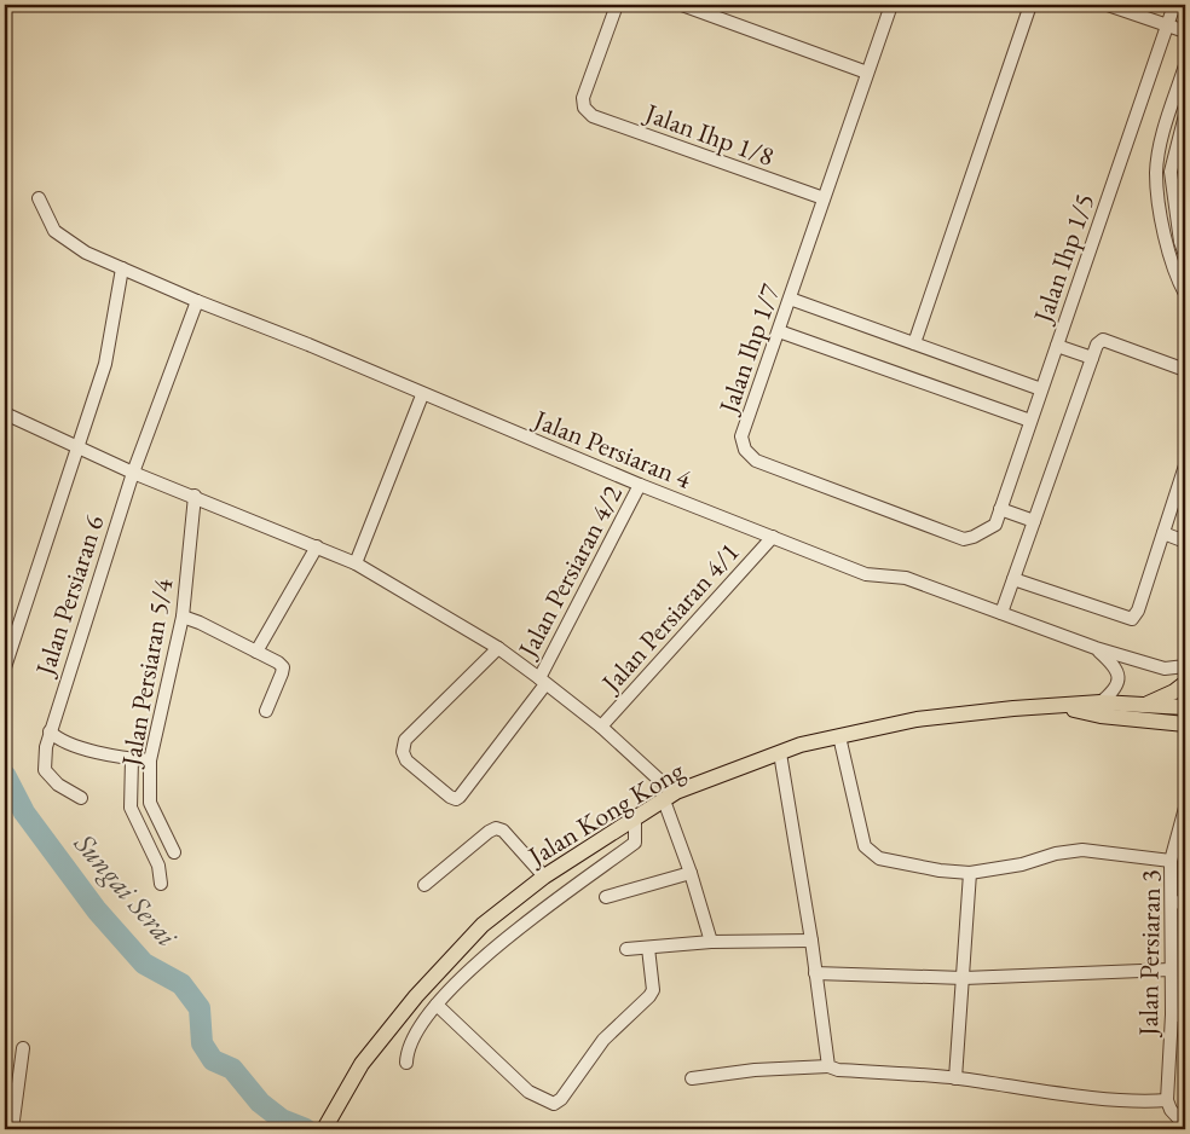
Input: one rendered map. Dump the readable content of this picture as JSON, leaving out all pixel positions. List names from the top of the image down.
{
  "streets": {
    "main road": ["Jalan Kong Kong"],
    "street": [
      "Jalan Ihp 1/8",
      "Jalan Ihp 1/5",
      "Jalan Ihp 1/7",
      "Jalan Persiaran 4",
      "Jalan Persiaran 4/2",
      "Jalan Persiaran 6",
      "Jalan Persiaran 4/1",
      "Jalan Persiaran 5/4",
      "Jalan Persiaran 3"
    ]
  },
  "crossings": [
    ["Jalan Ihp 1/8", "Jalan Ihp 1/7"],
    ["Jalan Ihp 1/5", "Jalan Ihp 1/7"],
    ["Jalan Persiaran 4", "Jalan Persiaran 4/2"],
    ["Jalan Persiaran 4", "Jalan Persiaran 6"],
    ["Jalan Persiaran 4", "Jalan Persiaran 4/1"]
  ],
  "water": ["Sungai Serai"]
}
